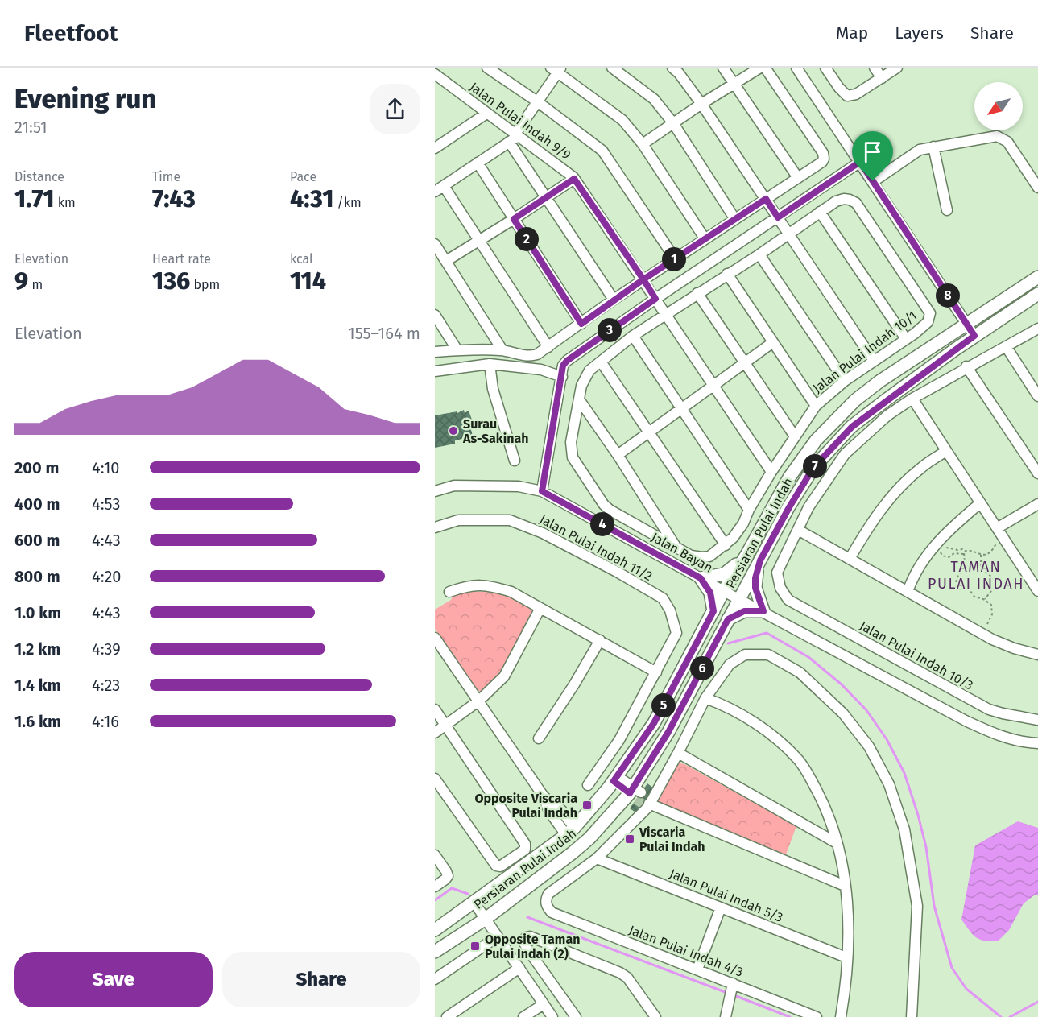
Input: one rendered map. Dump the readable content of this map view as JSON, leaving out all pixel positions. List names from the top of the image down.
{
  "streets": {
    "main road": ["Persiaran Pulai Indah"],
    "street": [
      "Jalan Pulai Indah 9/9",
      "Jalan Pulai Indah 10/1",
      "Jalan Pulai Indah 11/2",
      "Jalan Bayan",
      "Jalan Pulai Indah 10/3",
      "Jalan Pulai Indah 5/3",
      "Jalan Pulai Indah 4/3"
    ]
  },
  "crossings": [
    ["Jalan Pulai Indah 9/9", "Jalan Pulai Indah 10/1"],
    ["Persiaran Pulai Indah", "Jalan Bayan"],
    ["Jalan Pulai Indah 5/3", "Jalan Pulai Indah 4/3"]
  ],
  "districts": ["TAMAN PULAI INDAH"],
  "places": {
    "other": ["Surau As-Sakinah"],
    "transit": ["Opposite Viscaria Pulai Indah", "Viscaria Pulai Indah", "Opposite Taman Pulai Indah (2)"]
  },
  "north": "bottom left",
  "page": {
    "header": "Fleetfoot",
    "nav": ["Map", "Layers", "Share"],
    "heading": ["Evening run", "21:51"],
    "stats": [
      ["Distance", "1.71 km"],
      ["Time", "7:43"],
      ["Pace", "4:31 /km"],
      ["Elevation", "9 m"],
      ["Heart rate", "136 bpm"],
      ["kcal", "114"]
    ],
    "pins": [
      "2",
      "1",
      "8",
      "3",
      "7",
      "4",
      "6",
      "5"
    ],
    "chart": ["Elevation", "155–164 m"],
    "list": [
      {
        "name": "200 m",
        "note": "4:10"
      },
      {
        "name": "400 m",
        "note": "4:53"
      },
      {
        "name": "600 m",
        "note": "4:43"
      },
      {
        "name": "800 m",
        "note": "4:20"
      },
      {
        "name": "1.0 km",
        "note": "4:43"
      },
      {
        "name": "1.2 km",
        "note": "4:39"
      },
      {
        "name": "1.4 km",
        "note": "4:23"
      },
      {
        "name": "1.6 km",
        "note": "4:16"
      }
    ],
    "buttons": ["Save", "Share"]
  }
}
